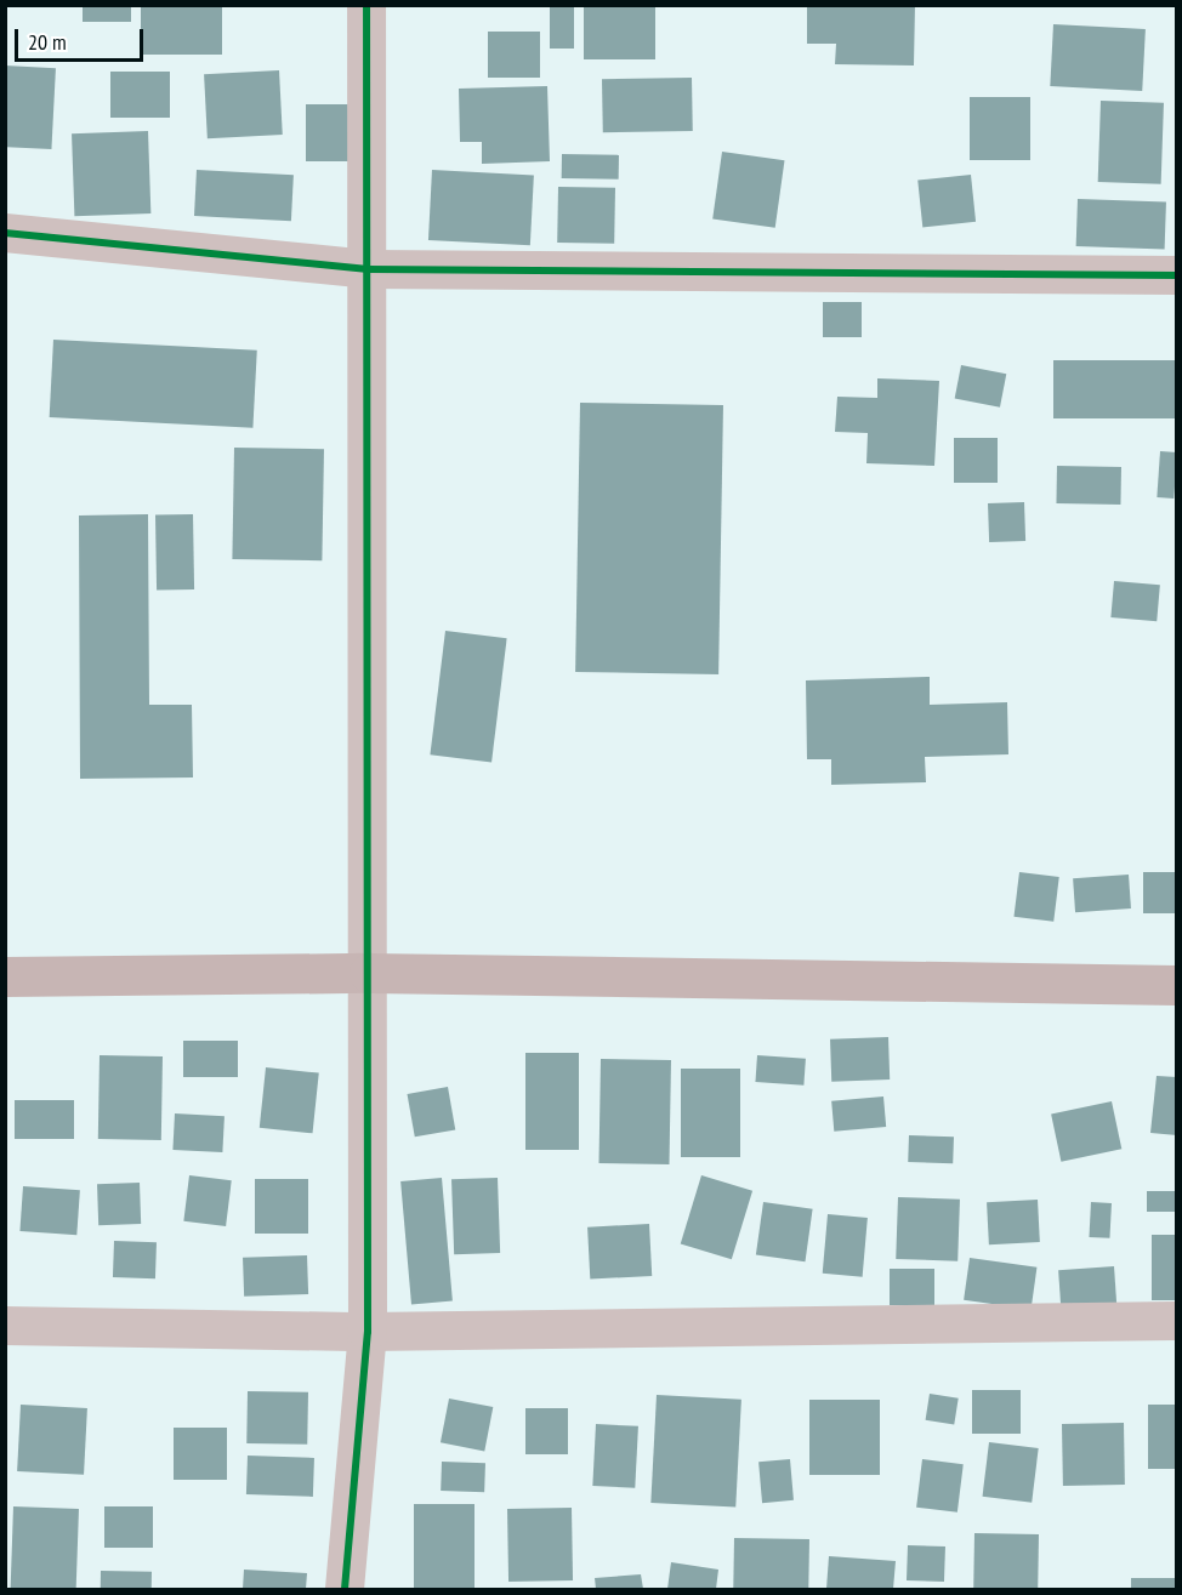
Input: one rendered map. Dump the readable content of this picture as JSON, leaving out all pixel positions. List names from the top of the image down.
{
  "scale_bar": "20 m"
}
